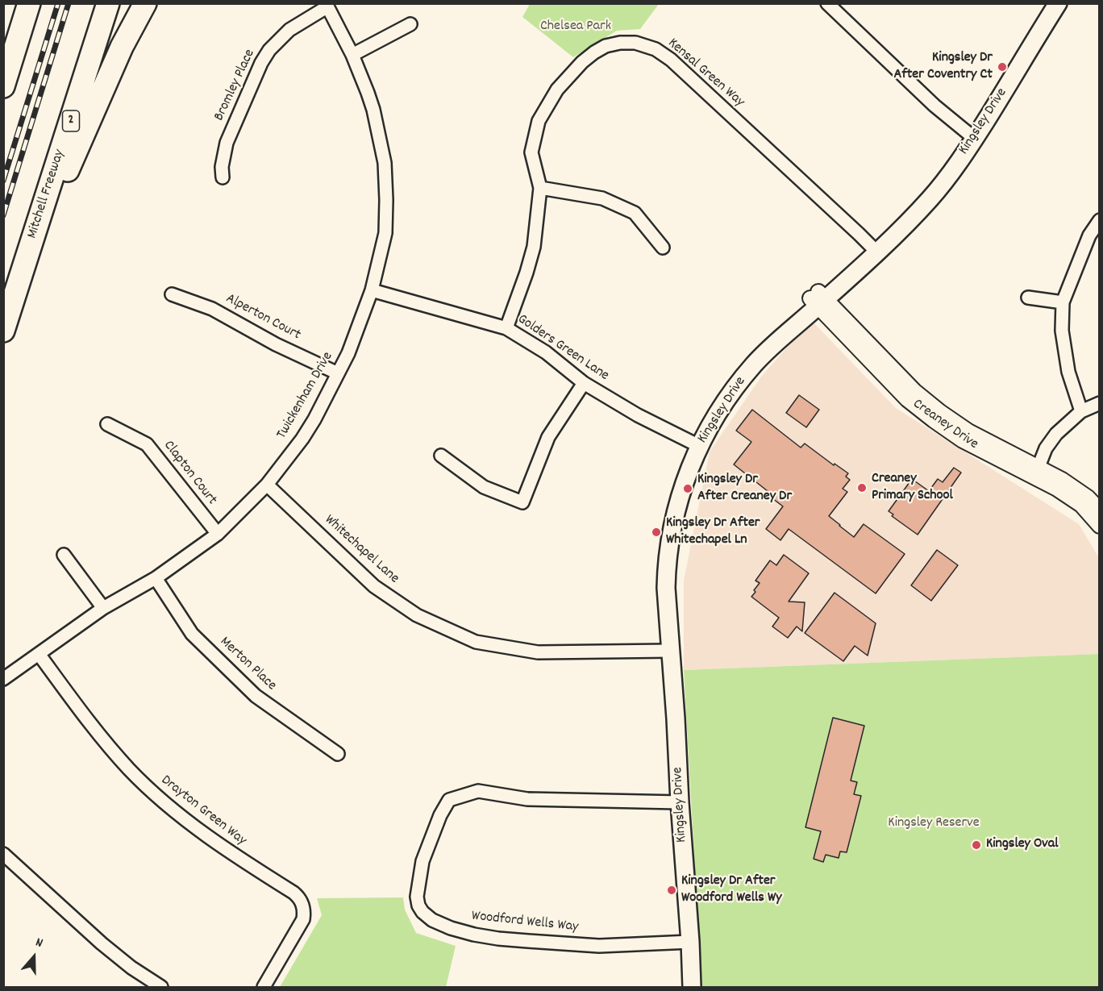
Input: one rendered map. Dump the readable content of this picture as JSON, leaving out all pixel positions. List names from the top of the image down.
{
  "streets": {
    "highway": ["2", "Mitchell Freeway"],
    "main road": ["Kingsley Drive"],
    "street": [
      "Kensal Green Way",
      "Bromley Place",
      "Alperton Court",
      "Golders Green Lane",
      "Twickenham Drive",
      "Creaney Drive",
      "Clapton Court",
      "Whitechapel Lane",
      "Merton Place",
      "Drayton Green Way",
      "Woodford Wells Way"
    ]
  },
  "crossings": [
    ["Kensal Green Way", "Kingsley Drive"],
    ["Kensal Green Way", "Golders Green Lane"],
    ["Bromley Place", "Twickenham Drive"],
    ["Kingsley Drive", "Golders Green Lane"],
    ["Kingsley Drive", "Creaney Drive"],
    ["Kingsley Drive", "Whitechapel Lane"],
    ["Kingsley Drive", "Woodford Wells Way"],
    ["Alperton Court", "Twickenham Drive"],
    ["Golders Green Lane", "Twickenham Drive"],
    ["Twickenham Drive", "Clapton Court"],
    ["Twickenham Drive", "Whitechapel Lane"],
    ["Twickenham Drive", "Merton Place"],
    ["Twickenham Drive", "Drayton Green Way"]
  ],
  "parks": ["Chelsea Park", "Kingsley Reserve"],
  "places": [
    "Kingsley Dr After Coventry Ct",
    "Creaney Primary School",
    "Kingsley Dr After Creaney Dr",
    "Kingsley Dr After Whitechapel Ln",
    "Kingsley Oval",
    "Kingsley Dr After Woodford Wells Wy"
  ],
  "north": "top"
}
